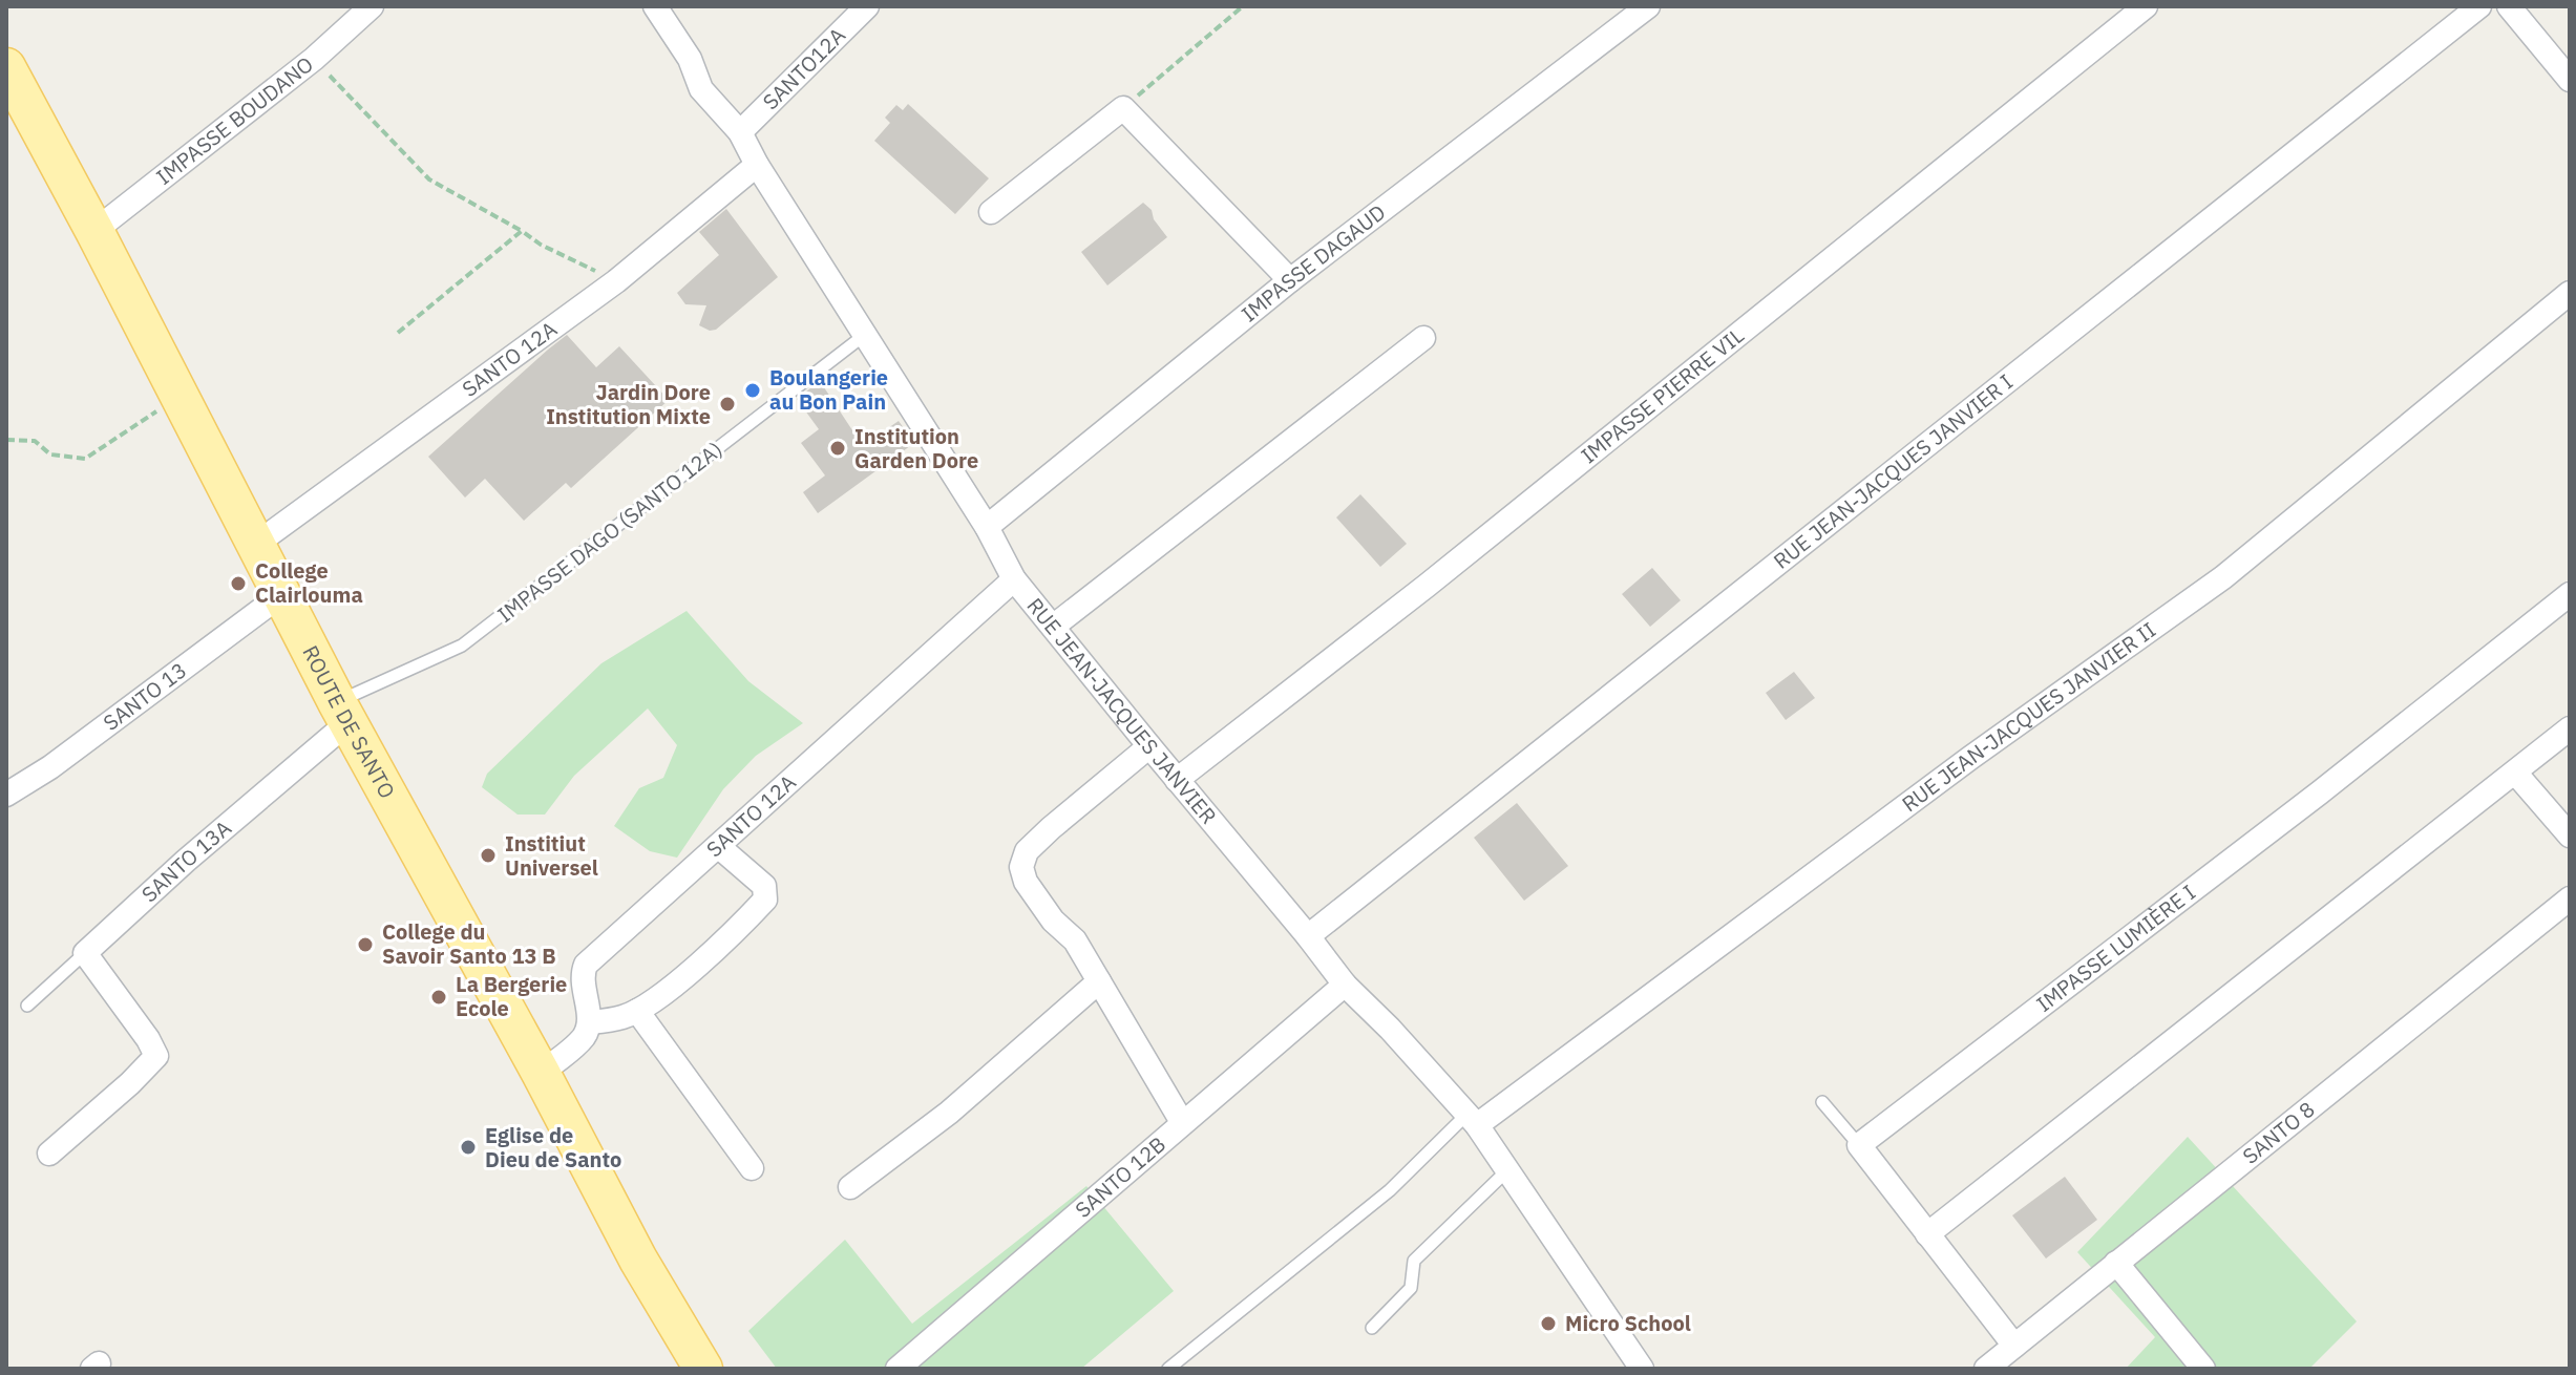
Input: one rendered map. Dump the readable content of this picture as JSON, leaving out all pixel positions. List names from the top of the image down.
{
  "streets": {
    "main road": ["ROUTE DE SANTO"],
    "street": [
      "SANTO12A",
      "IMPASSE BOUDANO",
      "IMPASSE DAGAUD",
      "SANTO 12A",
      "IMPASSE PIERRE VIL",
      "RUE JEAN-JACQUES JANVIER I",
      "SANTO 13",
      "RUE JEAN-JACQUES JANVIER",
      "RUE JEAN-JACQUES JANVIER II",
      "SANTO 13A",
      "IMPASSE LUMIÈRE I",
      "SANTO 8",
      "SANTO 12B"
    ],
    "lane": ["IMPASSE DAGO (SANTO 12A)"]
  },
  "crossings": [
    ["SANTO12A", "RUE JEAN-JACQUES JANVIER"],
    ["IMPASSE BOUDANO", "ROUTE DE SANTO"],
    ["IMPASSE DAGAUD", "RUE JEAN-JACQUES JANVIER"],
    ["SANTO 12A", "RUE JEAN-JACQUES JANVIER"],
    ["SANTO 12A", "ROUTE DE SANTO"],
    ["IMPASSE PIERRE VIL", "RUE JEAN-JACQUES JANVIER"],
    ["RUE JEAN-JACQUES JANVIER I", "RUE JEAN-JACQUES JANVIER"],
    ["IMPASSE DAGO (SANTO 12A)", "RUE JEAN-JACQUES JANVIER"],
    ["IMPASSE DAGO (SANTO 12A)", "ROUTE DE SANTO"],
    ["IMPASSE DAGO (SANTO 12A)", "SANTO 13A"],
    ["SANTO 13", "ROUTE DE SANTO"],
    ["RUE JEAN-JACQUES JANVIER", "RUE JEAN-JACQUES JANVIER II"],
    ["RUE JEAN-JACQUES JANVIER", "SANTO 12B"],
    ["ROUTE DE SANTO", "SANTO 13A"]
  ],
  "places": [
    "Boulangerie au Bon Pain",
    "Jardin Dore Institution Mixte",
    "Institution Garden Dore",
    "College Clairlouma",
    "Institiut Universel",
    "College du Savoir Santo 13 B",
    "La Bergerie Ecole",
    "Eglise de Dieu de Santo",
    "Micro School"
  ]
}
